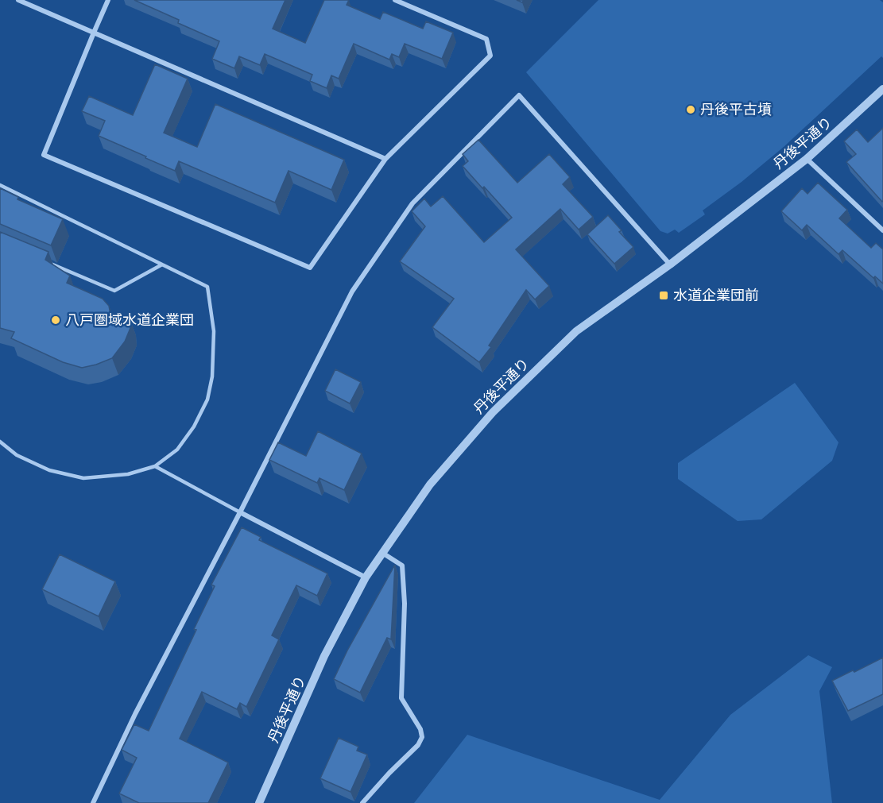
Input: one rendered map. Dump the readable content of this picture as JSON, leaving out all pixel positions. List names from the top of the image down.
{
  "streets": {
    "street": ["丹後平通り"]
  },
  "places": {
    "other": ["丹後平古墳", "八戸圏域水道企業団"],
    "transit": ["水道企業団前"]
  }
}
